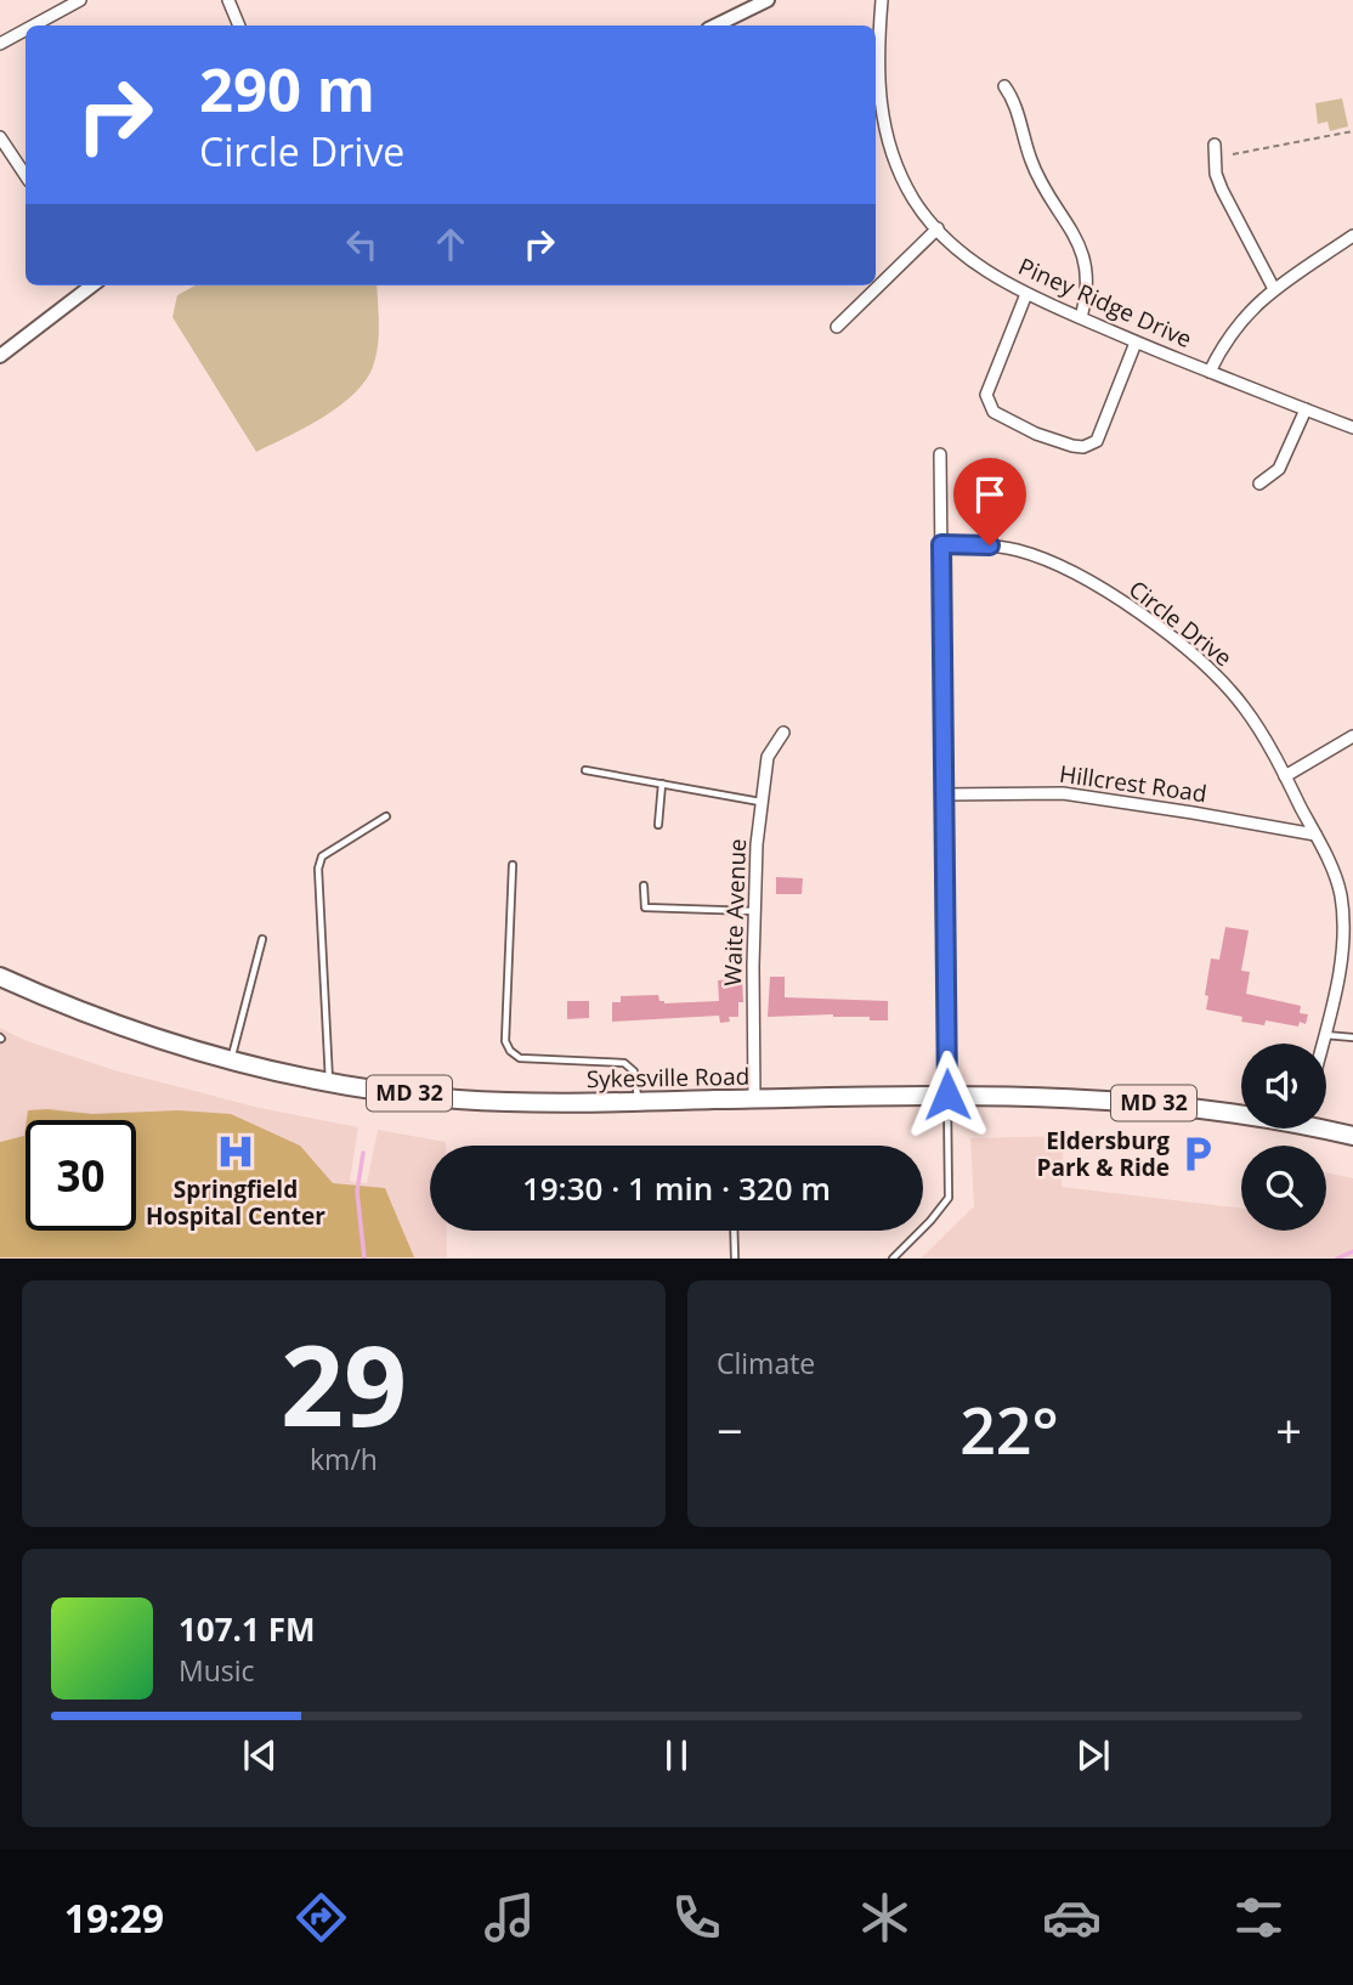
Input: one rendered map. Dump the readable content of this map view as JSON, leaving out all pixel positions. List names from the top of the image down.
{
  "streets": {
    "main road": ["Sykesville Road", "MD 32"],
    "street": [
      "Piney Ridge Drive",
      "Circle Drive",
      "Hillcrest Road",
      "Waite Avenue"
    ]
  },
  "crossings": [
    ["Circle Drive", "Hillcrest Road"],
    ["Waite Avenue", "Sykesville Road"]
  ],
  "places": {
    "hospital": ["Springfield Hospital Center"],
    "parking": ["Eldersburg Park & Ride"]
  },
  "page": {
    "turn": ["290 m", "Circle Drive"],
    "limit": "30",
    "trip": "19:30 · 1 min · 320 m",
    "tile": [
      ["29", "km/h"],
      "Climate"
    ],
    "heat": ["−", "22°", "+"],
    "song": ["107.1 FM", "Music"],
    "tabs": "19:29"
  }
}
